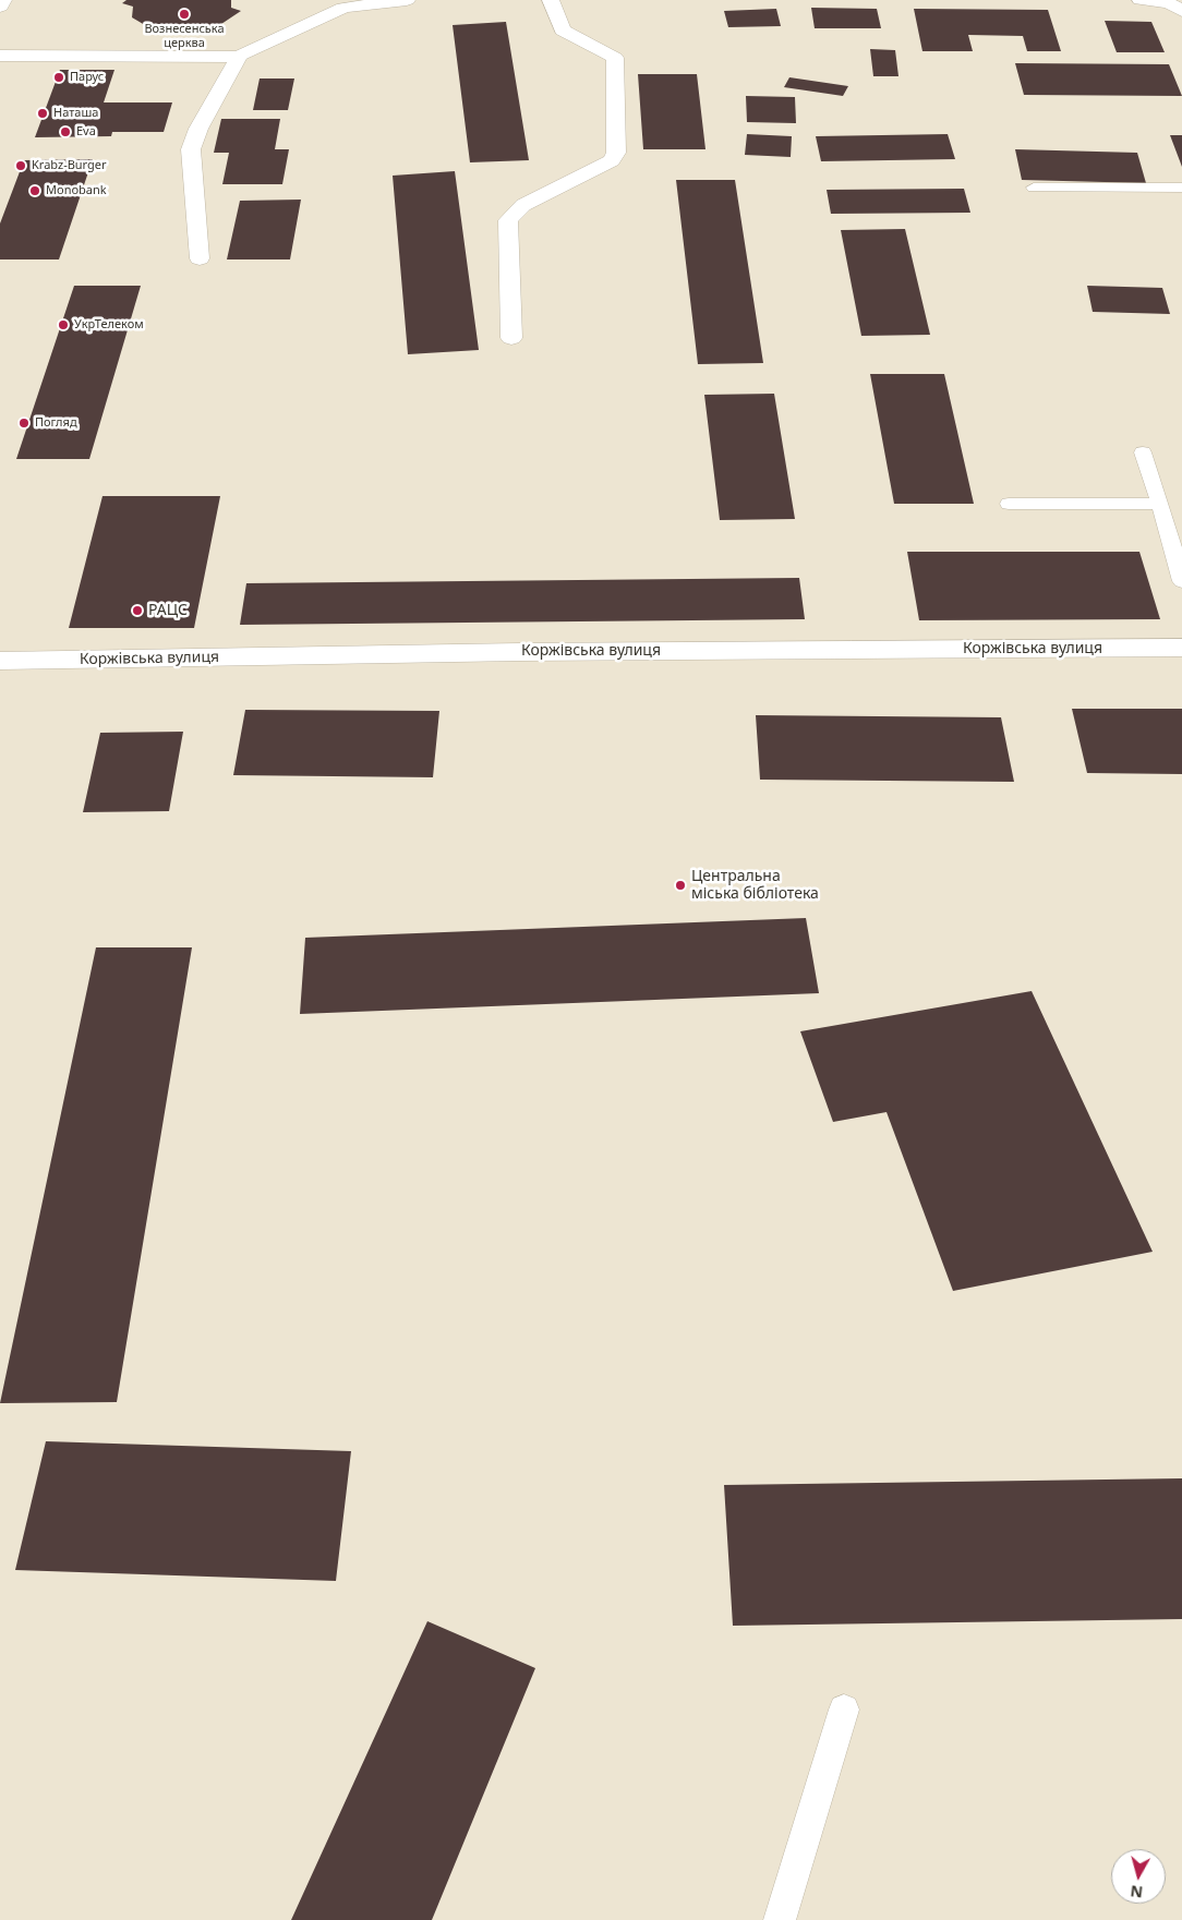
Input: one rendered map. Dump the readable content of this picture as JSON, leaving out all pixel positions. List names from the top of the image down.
{
  "streets": {
    "street": ["Коржівська вулиця"]
  },
  "places": [
    "Вознесенська церква",
    "Парус",
    "Наташа",
    "Eva",
    "Krabz-Burger",
    "Monobank",
    "УкрТелеком",
    "Погляд",
    "РАЦС",
    "Центральна міська бібліотека"
  ],
  "north": "bottom"
}
